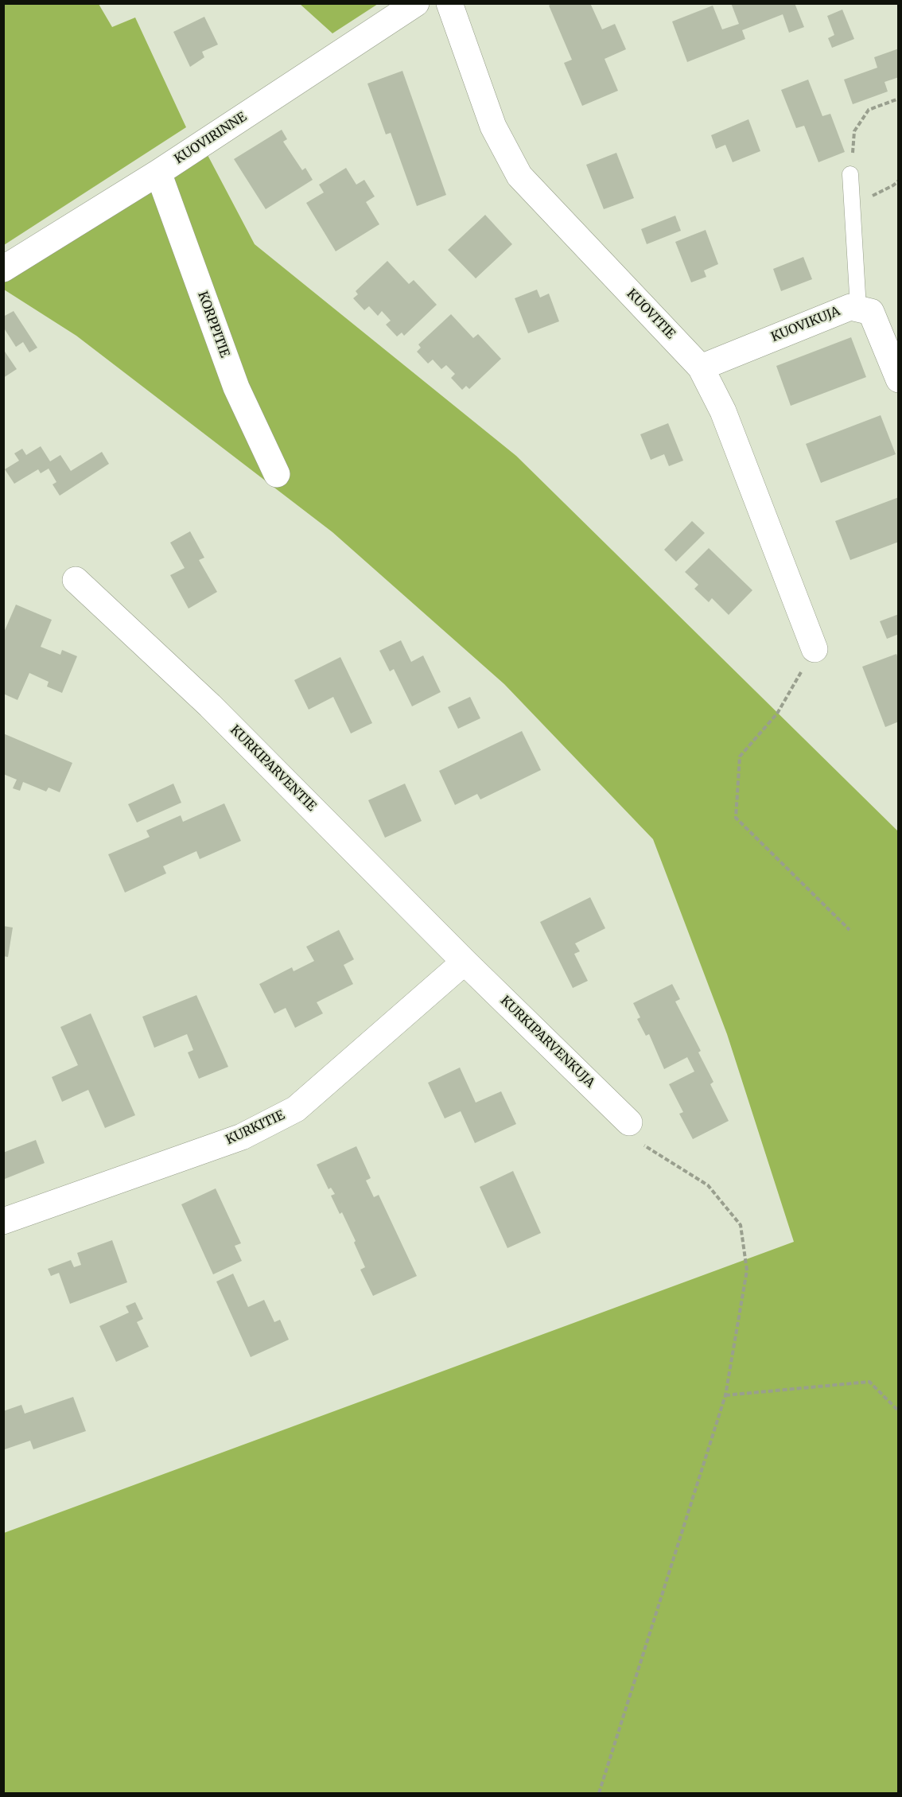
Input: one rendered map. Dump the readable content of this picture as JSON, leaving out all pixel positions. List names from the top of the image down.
{
  "streets": {
    "street": [
      "KUOVIRINNE",
      "KUOVITIE",
      "KORPPITIE",
      "KUOVIKUJA",
      "KURKIPARVENTIE",
      "KURKIPARVENKUJA",
      "KURKITIE"
    ]
  },
  "crossings": [
    ["KUOVIRINNE", "KORPPITIE"],
    ["KUOVITIE", "KUOVIKUJA"],
    ["KURKIPARVENTIE", "KURKIPARVENKUJA"],
    ["KURKIPARVENTIE", "KURKITIE"],
    ["KURKIPARVENKUJA", "KURKITIE"]
  ]
}
